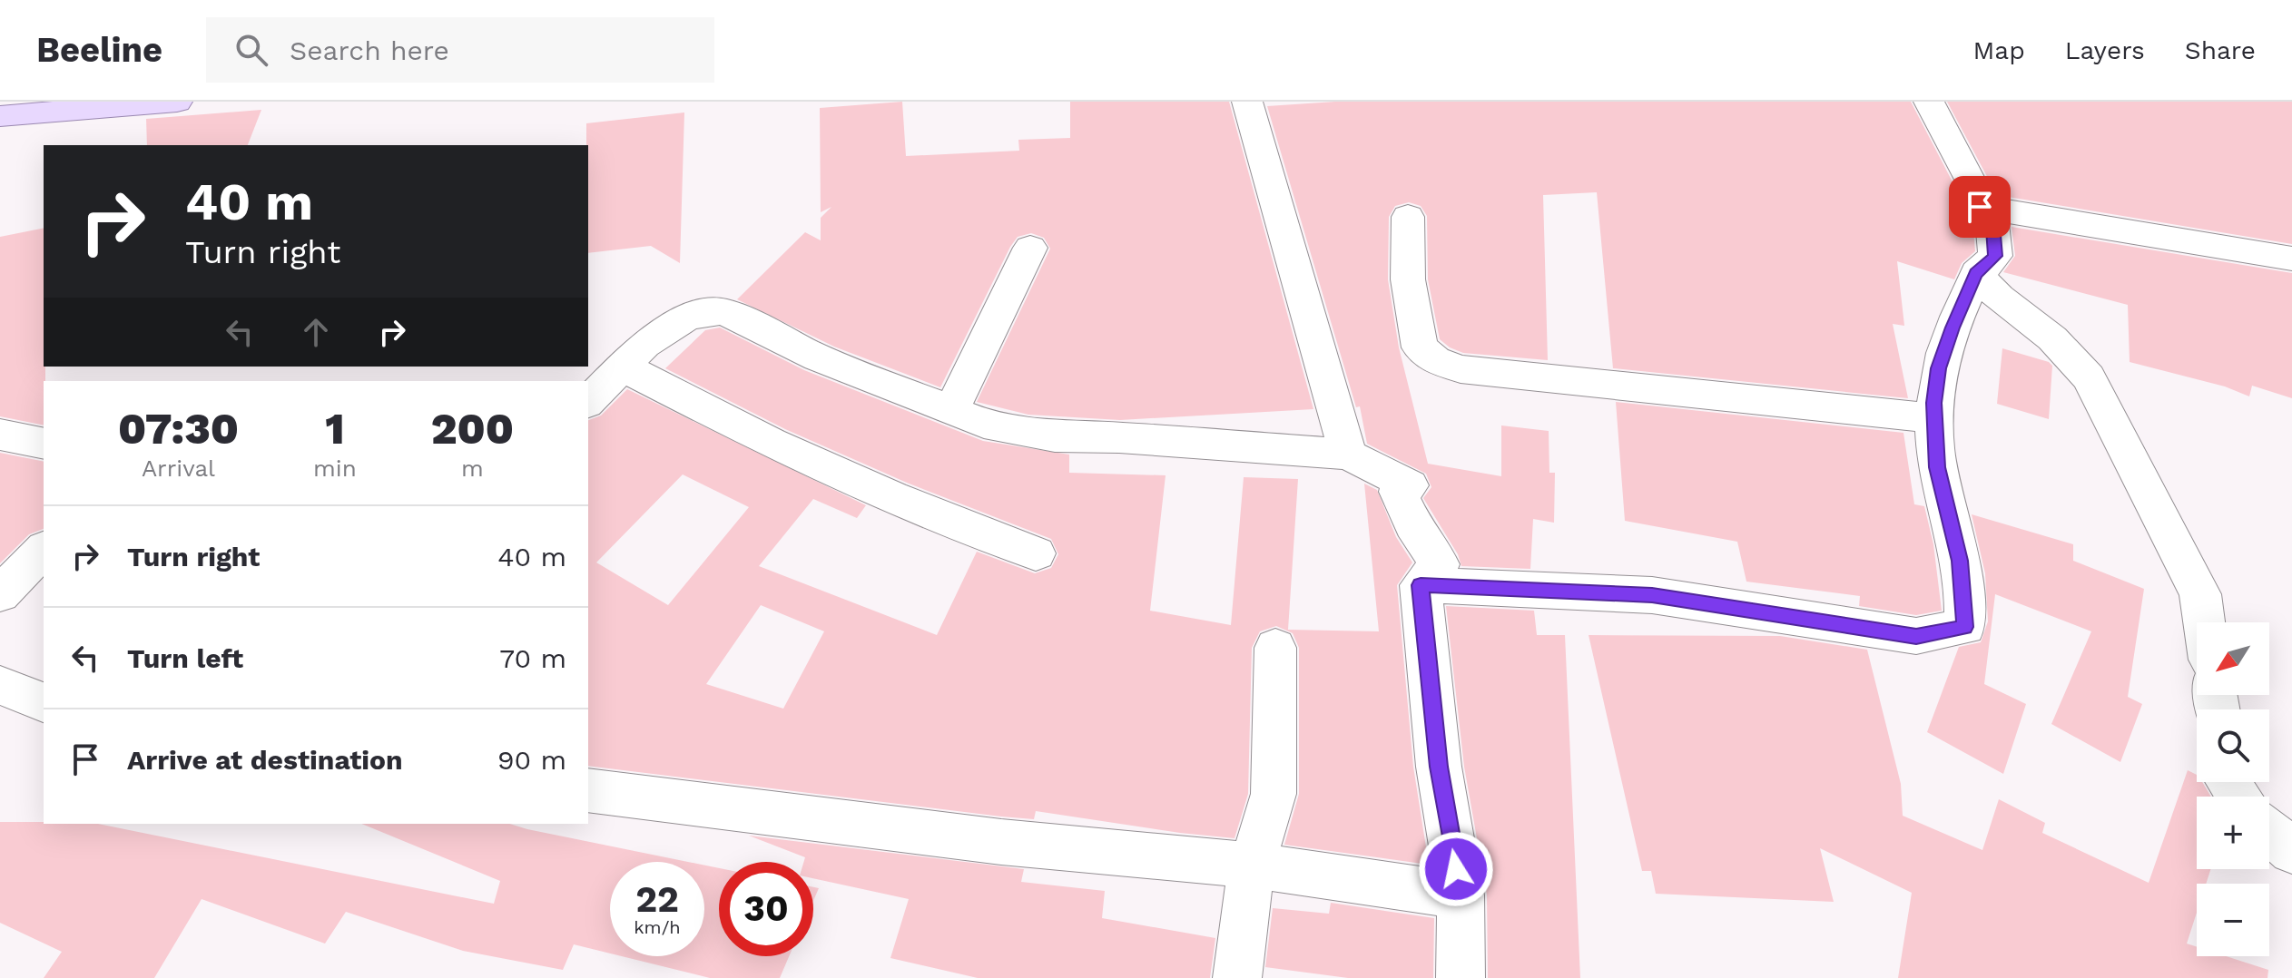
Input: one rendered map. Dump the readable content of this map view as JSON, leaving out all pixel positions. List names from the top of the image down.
{
  "north": "bottom left",
  "page": {
    "header": "Beeline",
    "search": "Search here",
    "nav": ["Map", "Layers", "Share"],
    "turn": ["40 m", "Turn right"],
    "eta": [
      "07:30",
      "Arrival",
      "1",
      "min",
      "200",
      "m"
    ],
    "list": [
      {
        "name": "Turn right",
        "value": "40 m"
      },
      {
        "name": "Turn left",
        "value": "70 m"
      },
      {
        "name": "Arrive at destination",
        "value": "90 m"
      }
    ],
    "map_buttons": ["+", "−"],
    "speed": "22 km/h",
    "limit": "30"
  }
}
